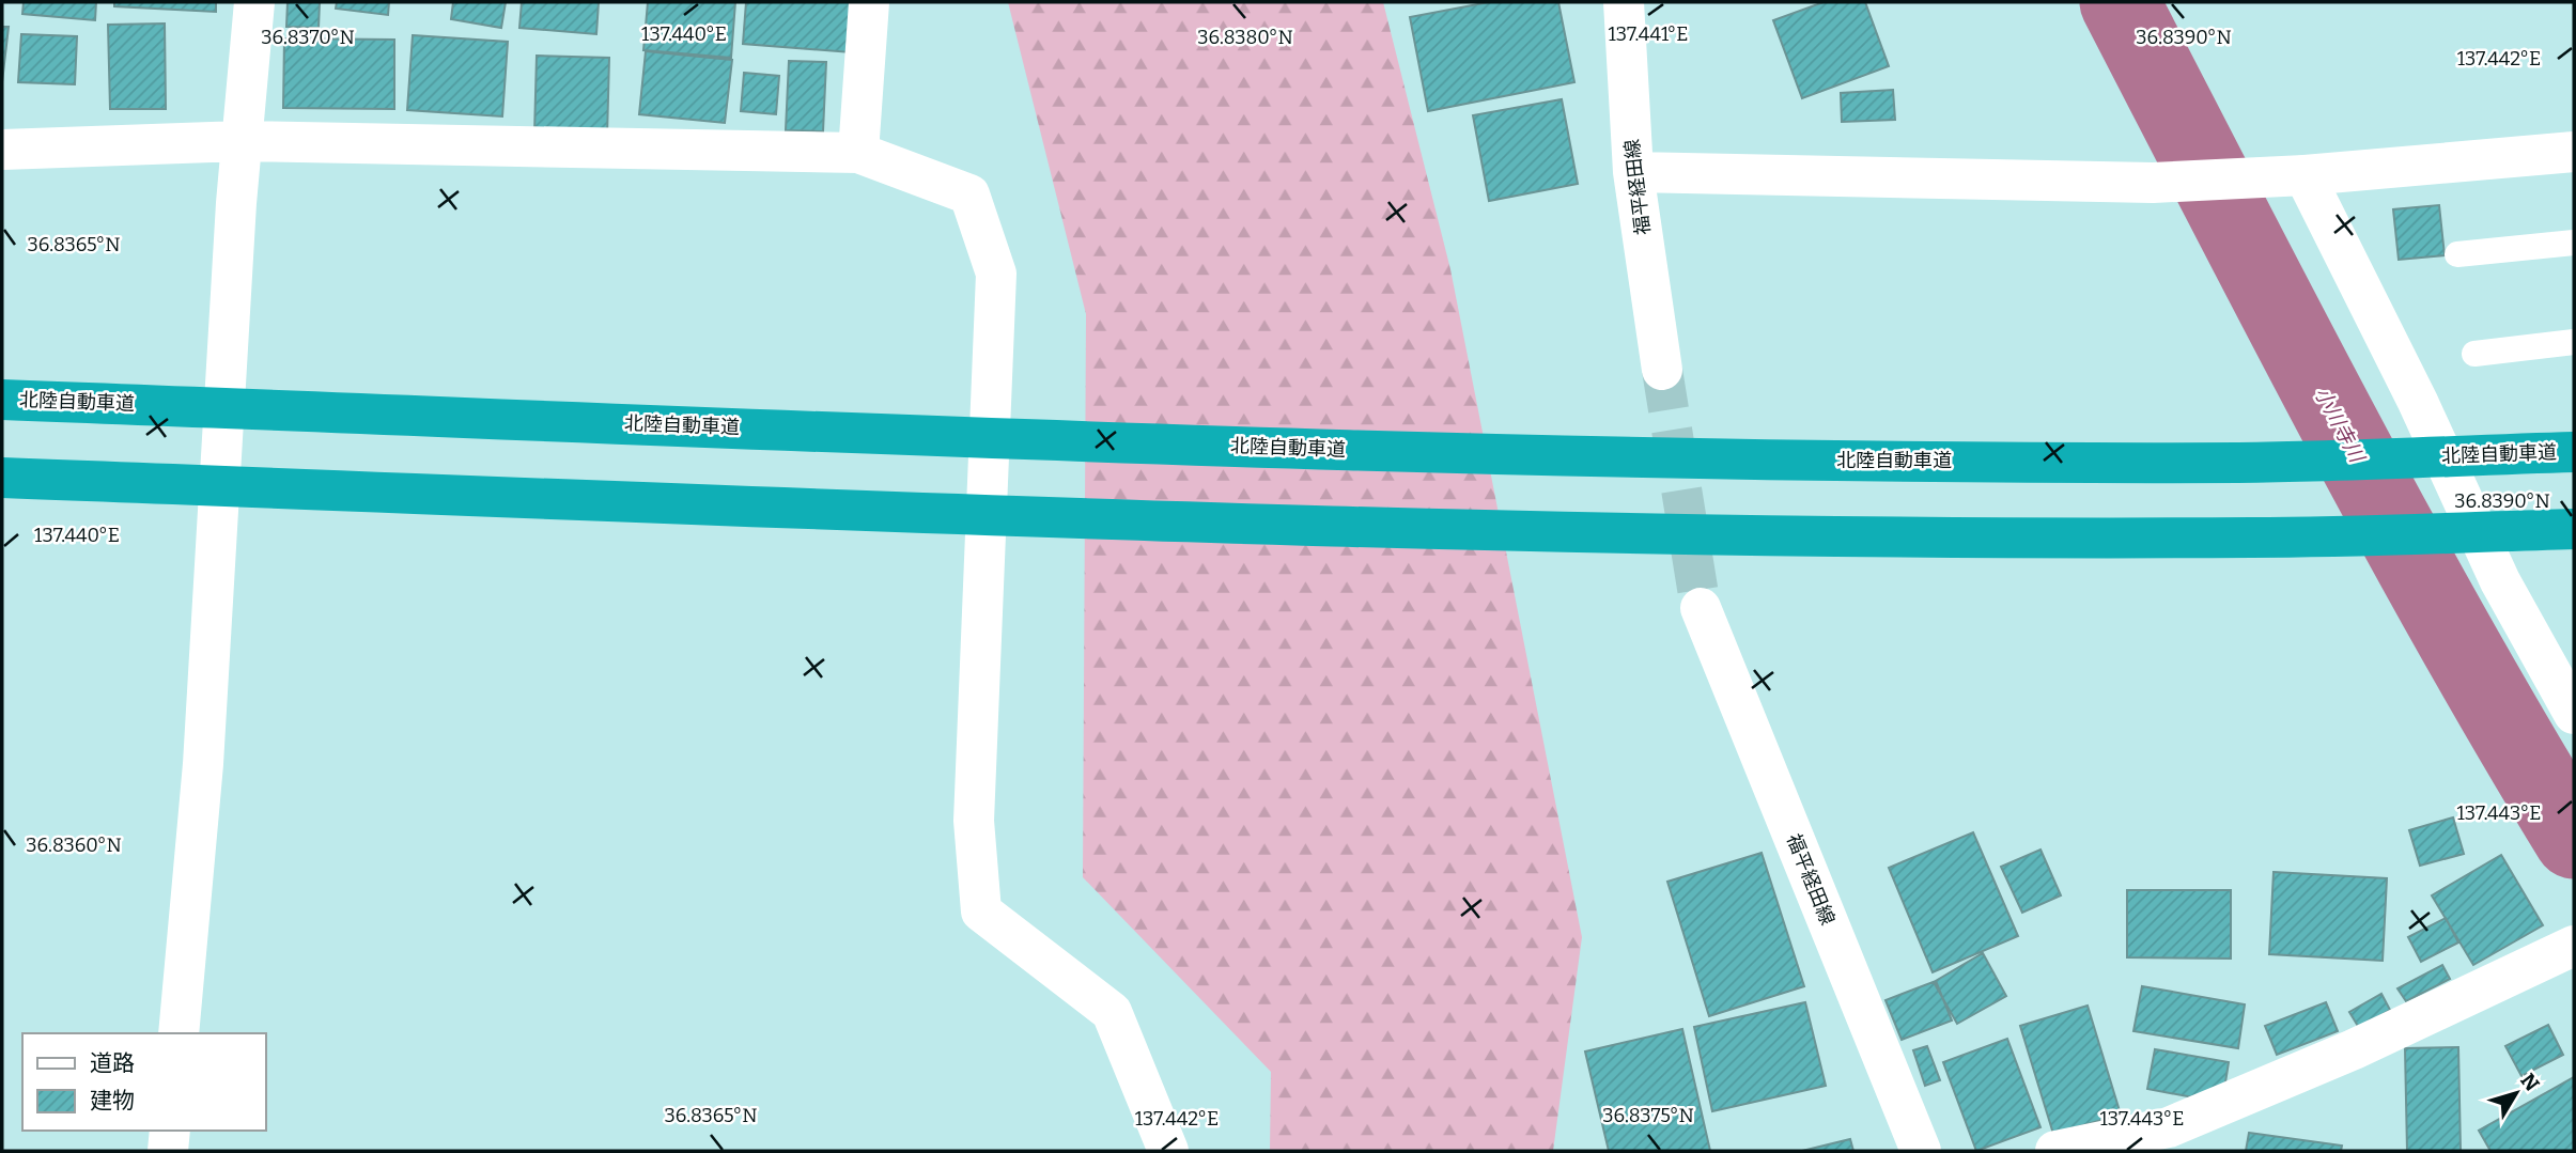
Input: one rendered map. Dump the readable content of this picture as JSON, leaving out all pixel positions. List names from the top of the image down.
{
  "streets": {
    "highway": ["北陸自動車道"],
    "street": ["福平経田線"]
  },
  "water": ["小川寺川"],
  "legend": ["道路", "建物"],
  "north": "top right",
  "coordinates": [
    "137.440°E",
    "137.441°E",
    "36.8370°N",
    "36.8380°N",
    "36.8390°N",
    "137.442°E",
    "36.8365°N",
    "137.443°E",
    "36.8360°N",
    "36.8375°N"
  ]
}
